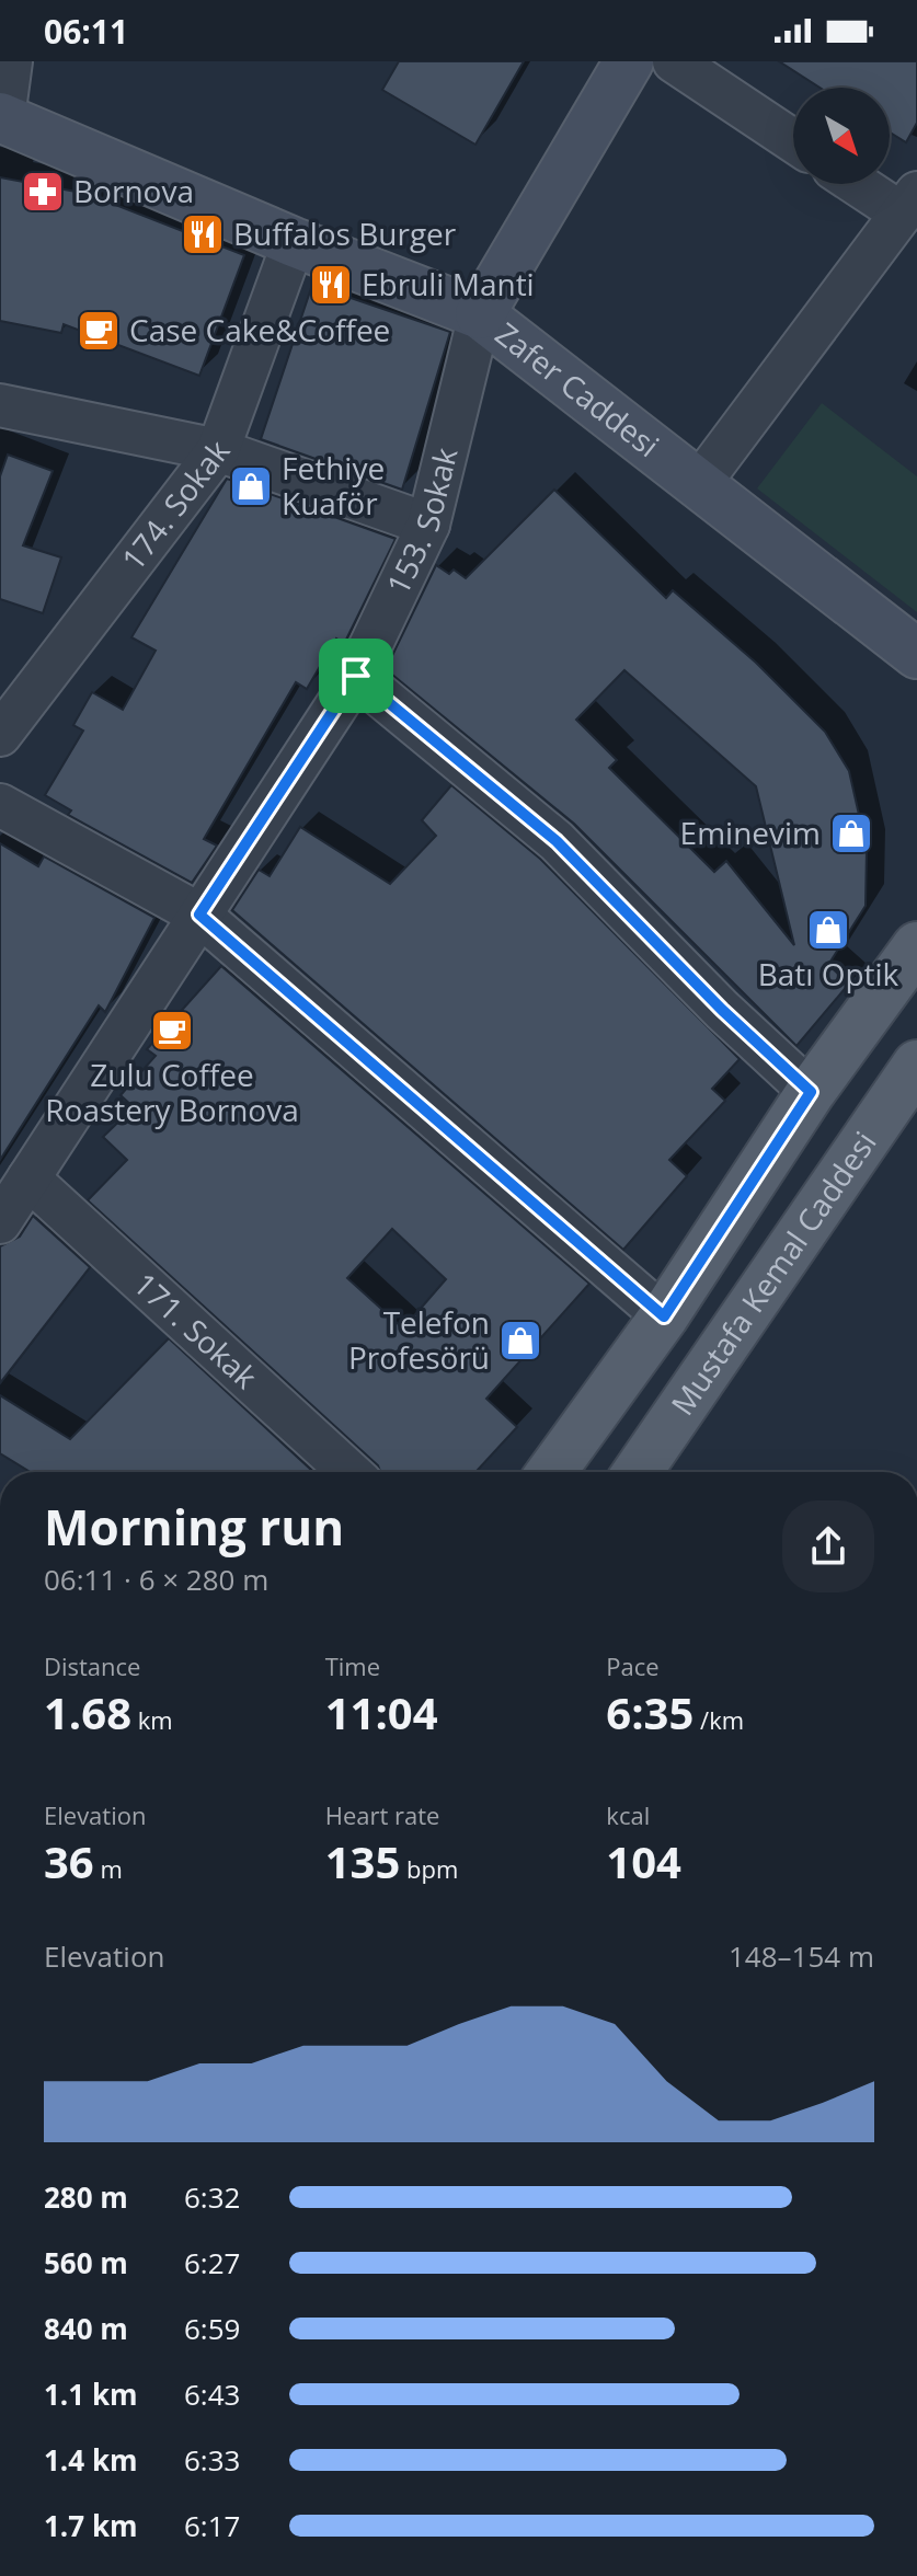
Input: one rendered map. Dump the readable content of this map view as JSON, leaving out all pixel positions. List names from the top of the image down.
{
  "streets": {
    "main road": ["Mustafa Kemal Caddesi"],
    "street": [
      "Zafer Caddesi",
      "174. Sokak",
      "153. Sokak",
      "171. Sokak"
    ]
  },
  "crossings": [
    ["Zafer Caddesi", "174. Sokak"],
    ["Zafer Caddesi", "153. Sokak"],
    ["153. Sokak", "171. Sokak"]
  ],
  "places": {
    "pharmacy": ["Bornova"],
    "restaurant": ["Buffalos Burger", "Ebruli Manti"],
    "cafe": ["Case Cake&Coffee", "Zulu Coffee Roastery Bornova"],
    "shop": [
      "Fethiye Kuaför",
      "Eminevim",
      "Batı Optik",
      "Telefon Profesörü"
    ]
  },
  "north": "bottom right",
  "page": {
    "status": "06:11",
    "heading": ["Morning run", "06:11 · 6 × 280 m"],
    "stats": [
      ["Distance", "1.68 km"],
      ["Time", "11:04"],
      ["Pace", "6:35 /km"],
      ["Elevation", "36 m"],
      ["Heart rate", "135 bpm"],
      ["kcal", "104"]
    ],
    "chart": ["Elevation", "148–154 m"],
    "list": [
      {
        "name": "280 m",
        "note": "6:32"
      },
      {
        "name": "560 m",
        "note": "6:27"
      },
      {
        "name": "840 m",
        "note": "6:59"
      },
      {
        "name": "1.1 km",
        "note": "6:43"
      },
      {
        "name": "1.4 km",
        "note": "6:33"
      },
      {
        "name": "1.7 km",
        "note": "6:17"
      }
    ]
  }
}
